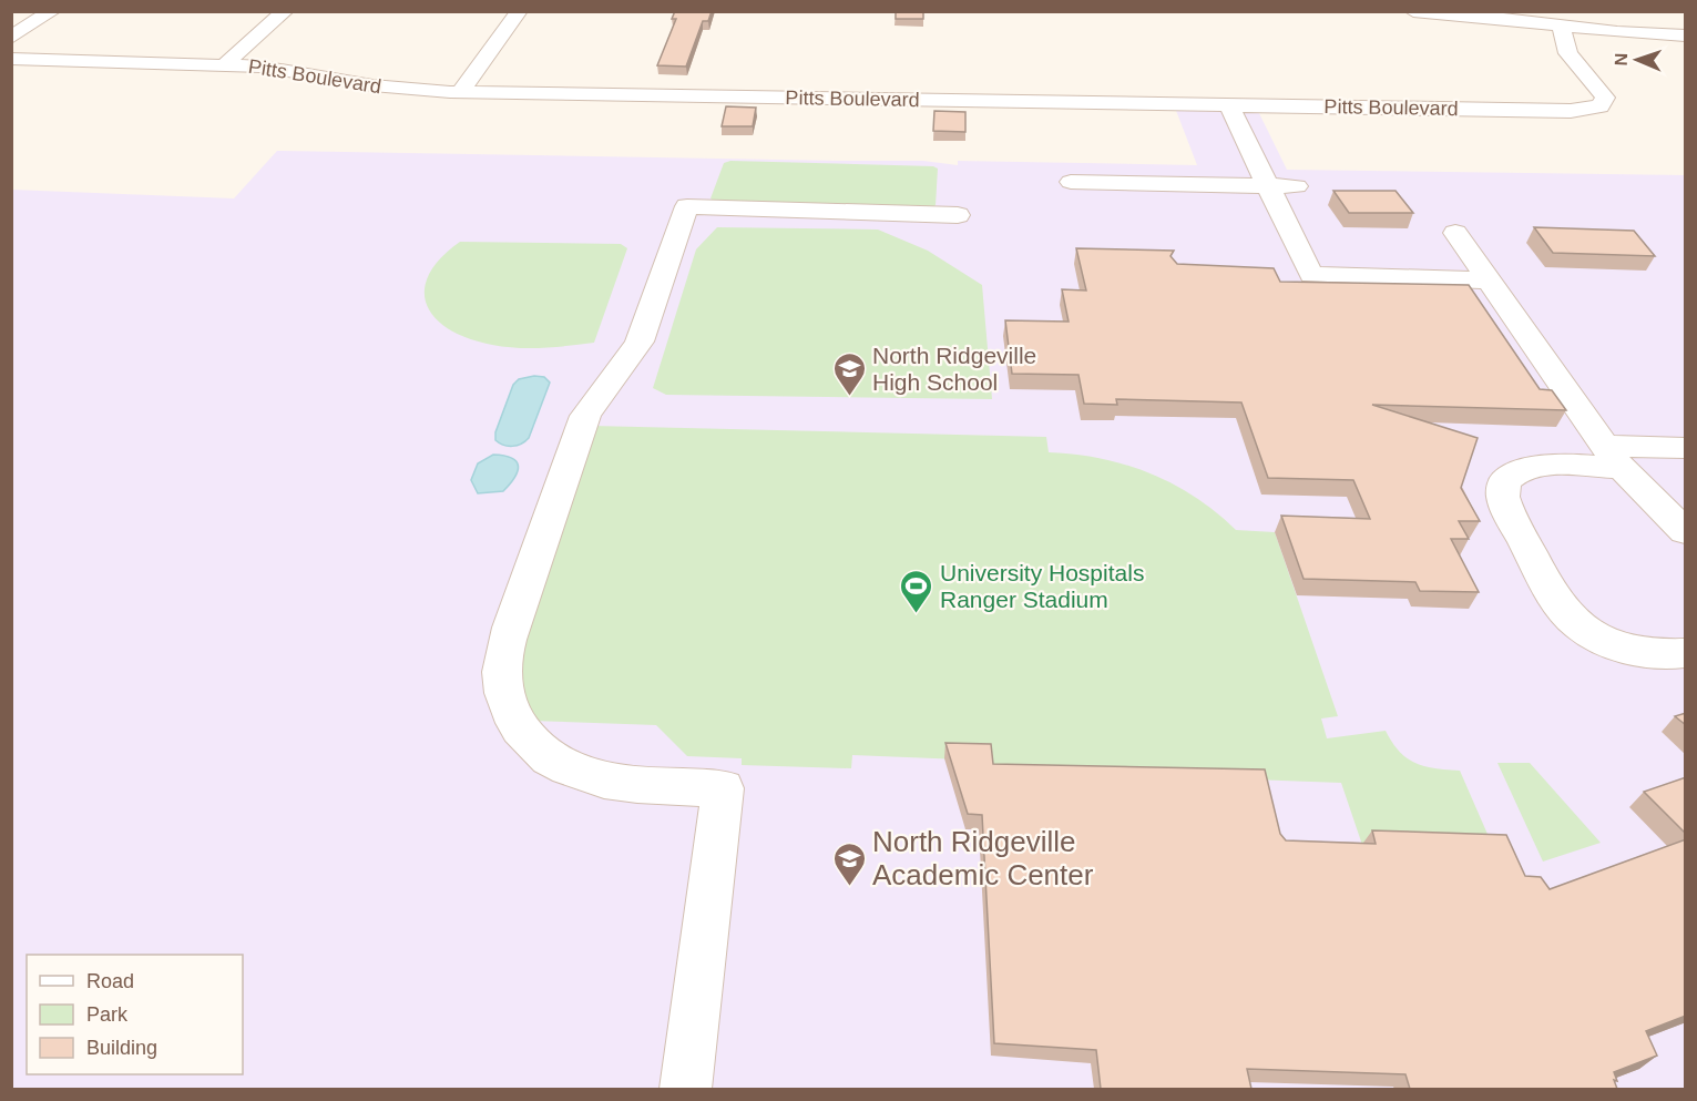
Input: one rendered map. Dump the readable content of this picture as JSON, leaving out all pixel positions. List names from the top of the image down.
{
  "streets": {
    "street": ["Pitts Boulevard"]
  },
  "places": {
    "school or university": ["North Ridgeville High School", "North Ridgeville Academic Center"],
    "sports": ["University Hospitals Ranger Stadium"]
  },
  "legend": ["Road", "Park", "Building"],
  "north": "left"
}
